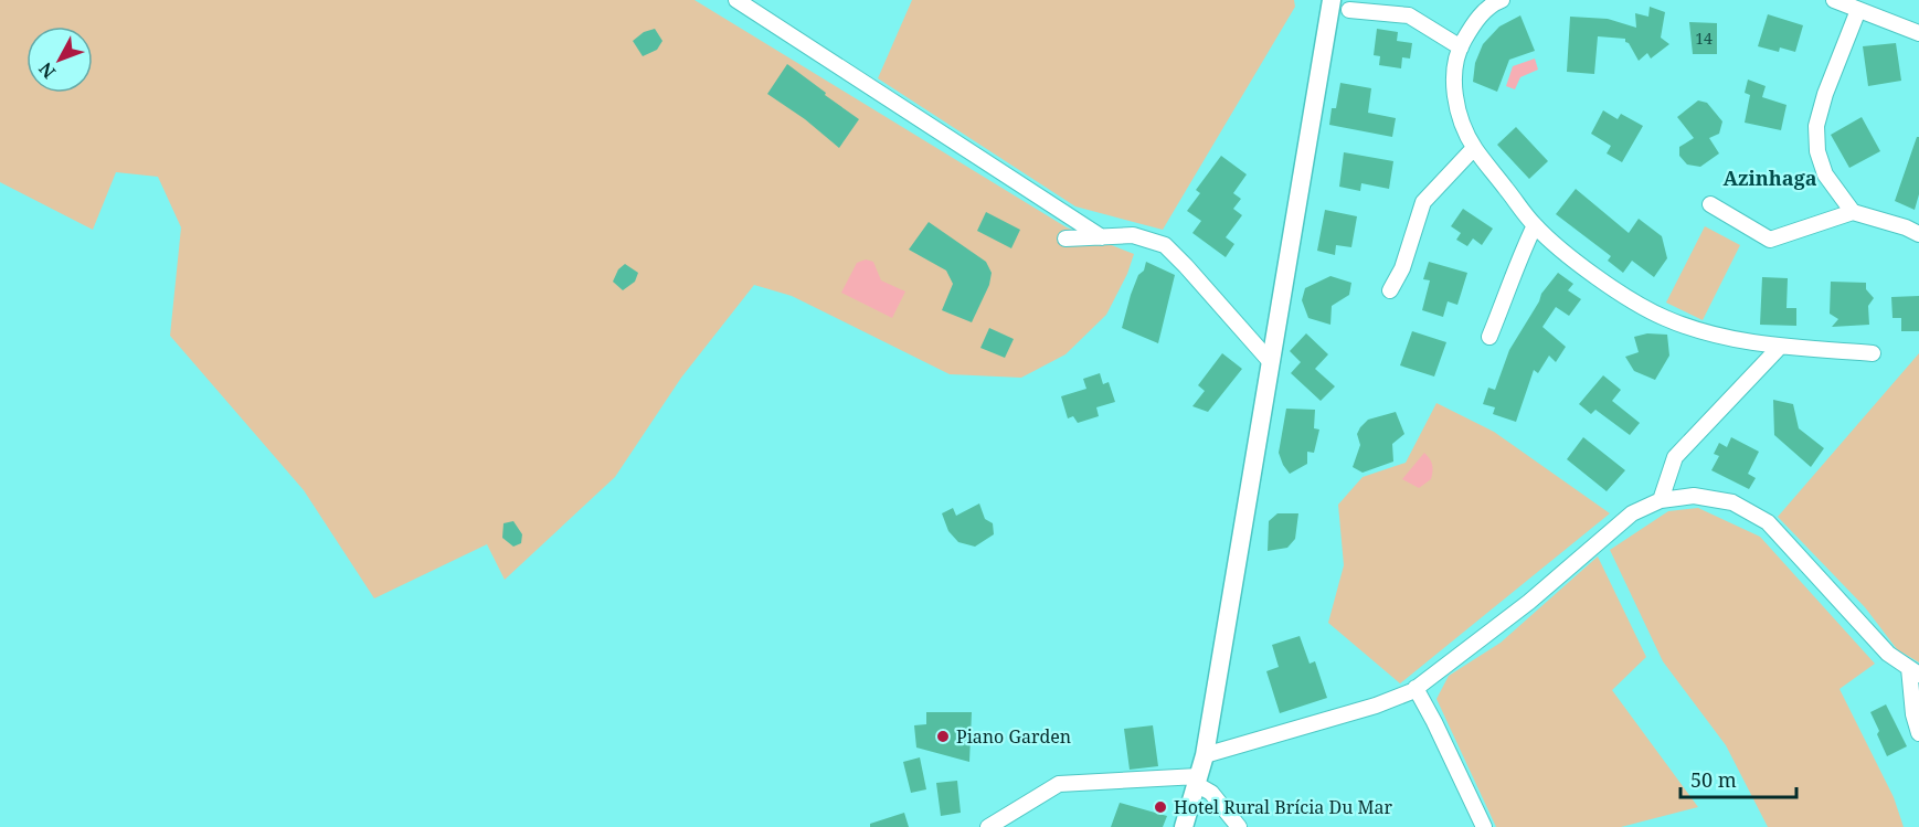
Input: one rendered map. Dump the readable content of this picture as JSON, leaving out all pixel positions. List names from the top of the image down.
{
  "districts": ["Azinhaga"],
  "places": ["Piano Garden", "Hotel Rural Brícia Du Mar"],
  "house_numbers": ["14"],
  "scale_bar": "50 m",
  "north": "bottom left"
}
